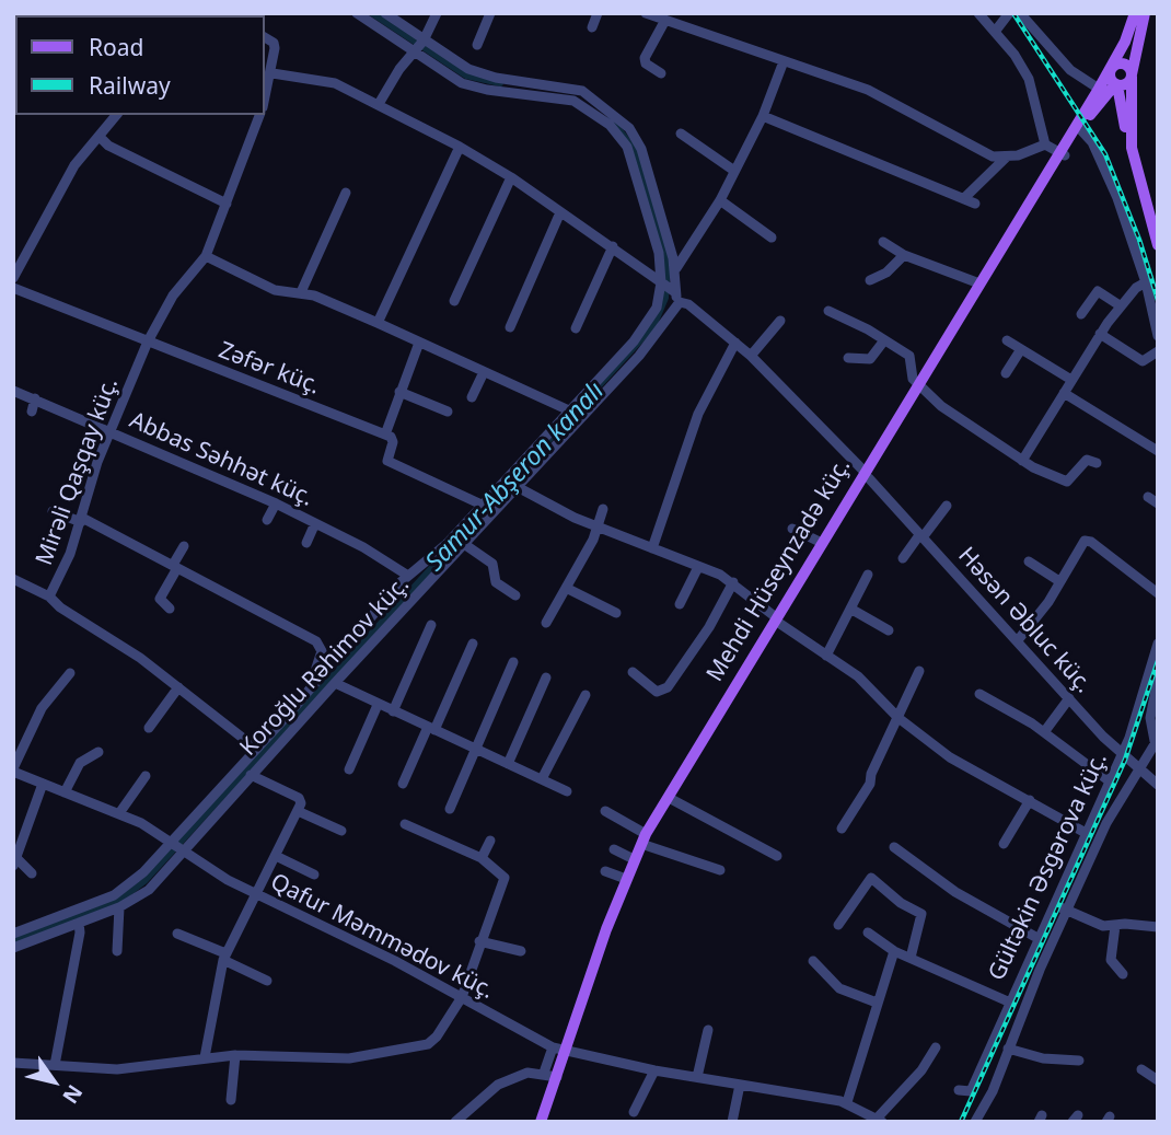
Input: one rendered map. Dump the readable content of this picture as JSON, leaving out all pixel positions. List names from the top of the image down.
{
  "streets": {
    "main road": ["Mehdi Hüseynzadə küç."],
    "street": [
      "Zəfər küç.",
      "Abbas Səhhət küç.",
      "Mirəli Qaşqay küç.",
      "Həsən Əbluc küç.",
      "Koroğlu Rəhimov küç.",
      "Gültəkin Əsgərova küç.",
      "Qafur Məmmədov küç."
    ]
  },
  "crossings": [
    ["Zəfər küç.", "Mirəli Qaşqay küç."],
    ["Abbas Səhhət küç.", "Mirəli Qaşqay küç."],
    ["Abbas Səhhət küç.", "Koroğlu Rəhimov küç."],
    ["Mehdi Hüseynzadə küç.", "Həsən Əbluc küç."],
    ["Mehdi Hüseynzadə küç.", "Qafur Məmmədov küç."],
    ["Həsən Əbluc küç.", "Koroğlu Rəhimov küç."],
    ["Həsən Əbluc küç.", "Gültəkin Əsgərova küç."],
    ["Koroğlu Rəhimov küç.", "Qafur Məmmədov küç."]
  ],
  "water": ["Samur-Abşeron kanalı"],
  "legend": ["Road", "Railway"],
  "north": "bottom right"
}
